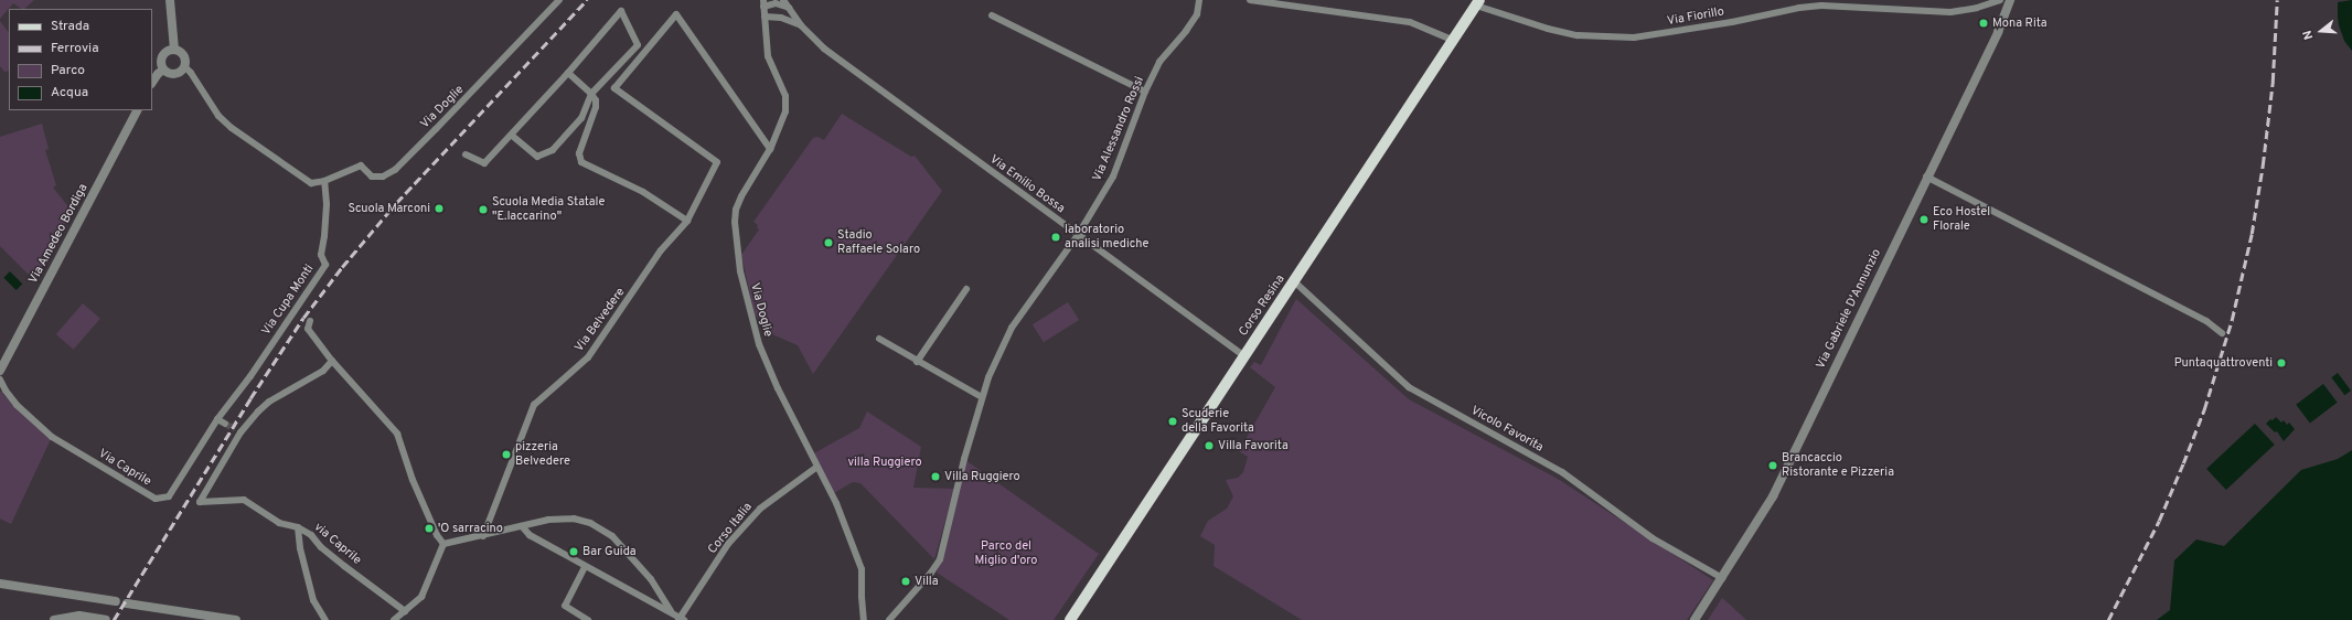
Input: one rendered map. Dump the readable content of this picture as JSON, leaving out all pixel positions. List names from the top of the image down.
{
  "streets": {
    "main road": ["Corso Resina"],
    "street": [
      "Via Fiorillo",
      "Via Doglie",
      "Via Alessandro Rossi",
      "Via Emilio Bossa",
      "Via Amedeo Bordiga",
      "Via Cupa Monti",
      "Via Gabriele D'Annunzio",
      "Via Belvedere",
      "Vicolo Favorita",
      "Via Caprile",
      "Corso Italia",
      "via Caprile"
    ]
  },
  "crossings": [
    ["Via Fiorillo", "Corso Resina"],
    ["Via Doglie", "Via Emilio Bossa"],
    ["Via Doglie", "Via Cupa Monti"],
    ["Via Doglie", "Via Belvedere"],
    ["Via Doglie", "Corso Italia"],
    ["Via Alessandro Rossi", "Via Emilio Bossa"],
    ["Via Emilio Bossa", "Corso Resina"],
    ["Via Cupa Monti", "Via Caprile"],
    ["Corso Resina", "Vicolo Favorita"],
    ["Via Gabriele D'Annunzio", "Vicolo Favorita"]
  ],
  "parks": ["villa Ruggiero", "Parco del Miglio d'oro"],
  "places": [
    "Mona Rita",
    "Scuola Marconi",
    "Scuola Media Statale \"E.Iaccarino\"",
    "Eco Hostel Florale",
    "laboratorio analisi mediche",
    "Stadio Raffaele Solaro",
    "Puntaquattroventi",
    "Scuderie della Favorita",
    "Villa Favorita",
    "pizzeria Belvedere",
    "Brancaccio Ristorante e Pizzeria",
    "Villa Ruggiero",
    "'O sarracino",
    "Bar Guida",
    "Villa"
  ],
  "legend": [
    "Strada",
    "Ferrovia",
    "Parco",
    "Acqua"
  ],
  "north": "left"
}
